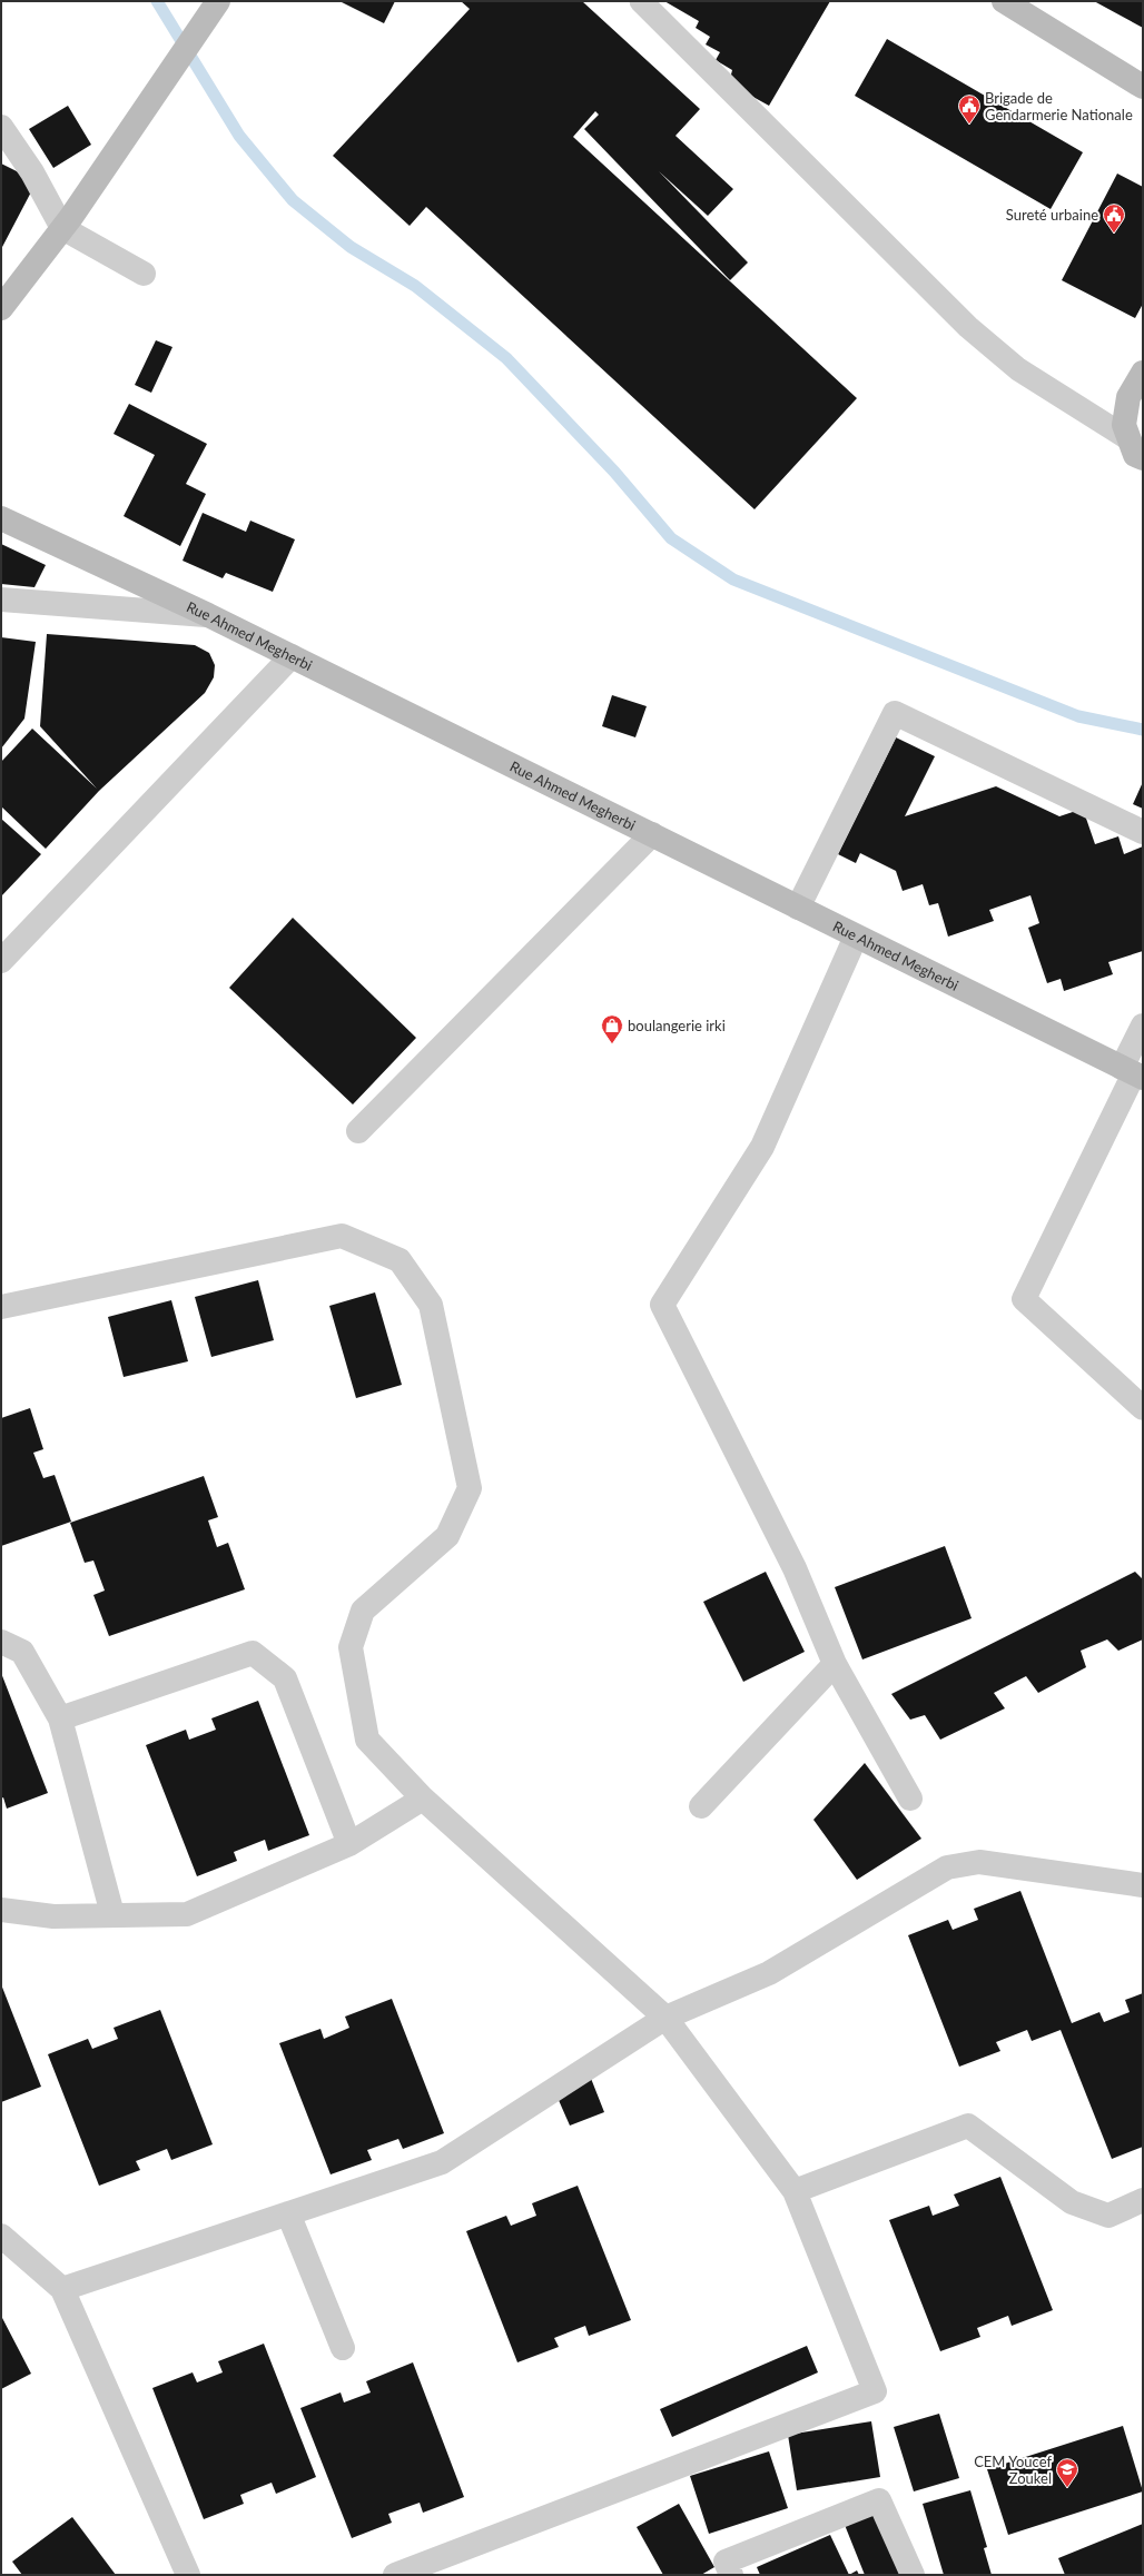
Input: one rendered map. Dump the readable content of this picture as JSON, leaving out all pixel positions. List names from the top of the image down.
{
  "streets": {
    "main road": ["Rue Ahmed Megherbi"]
  },
  "places": {
    "public building": ["Brigade de Gendarmerie Nationale", "Sureté urbaine"],
    "shop": ["boulangerie irki"],
    "school or university": ["CEM Youcef Zoukel"]
  }
}
